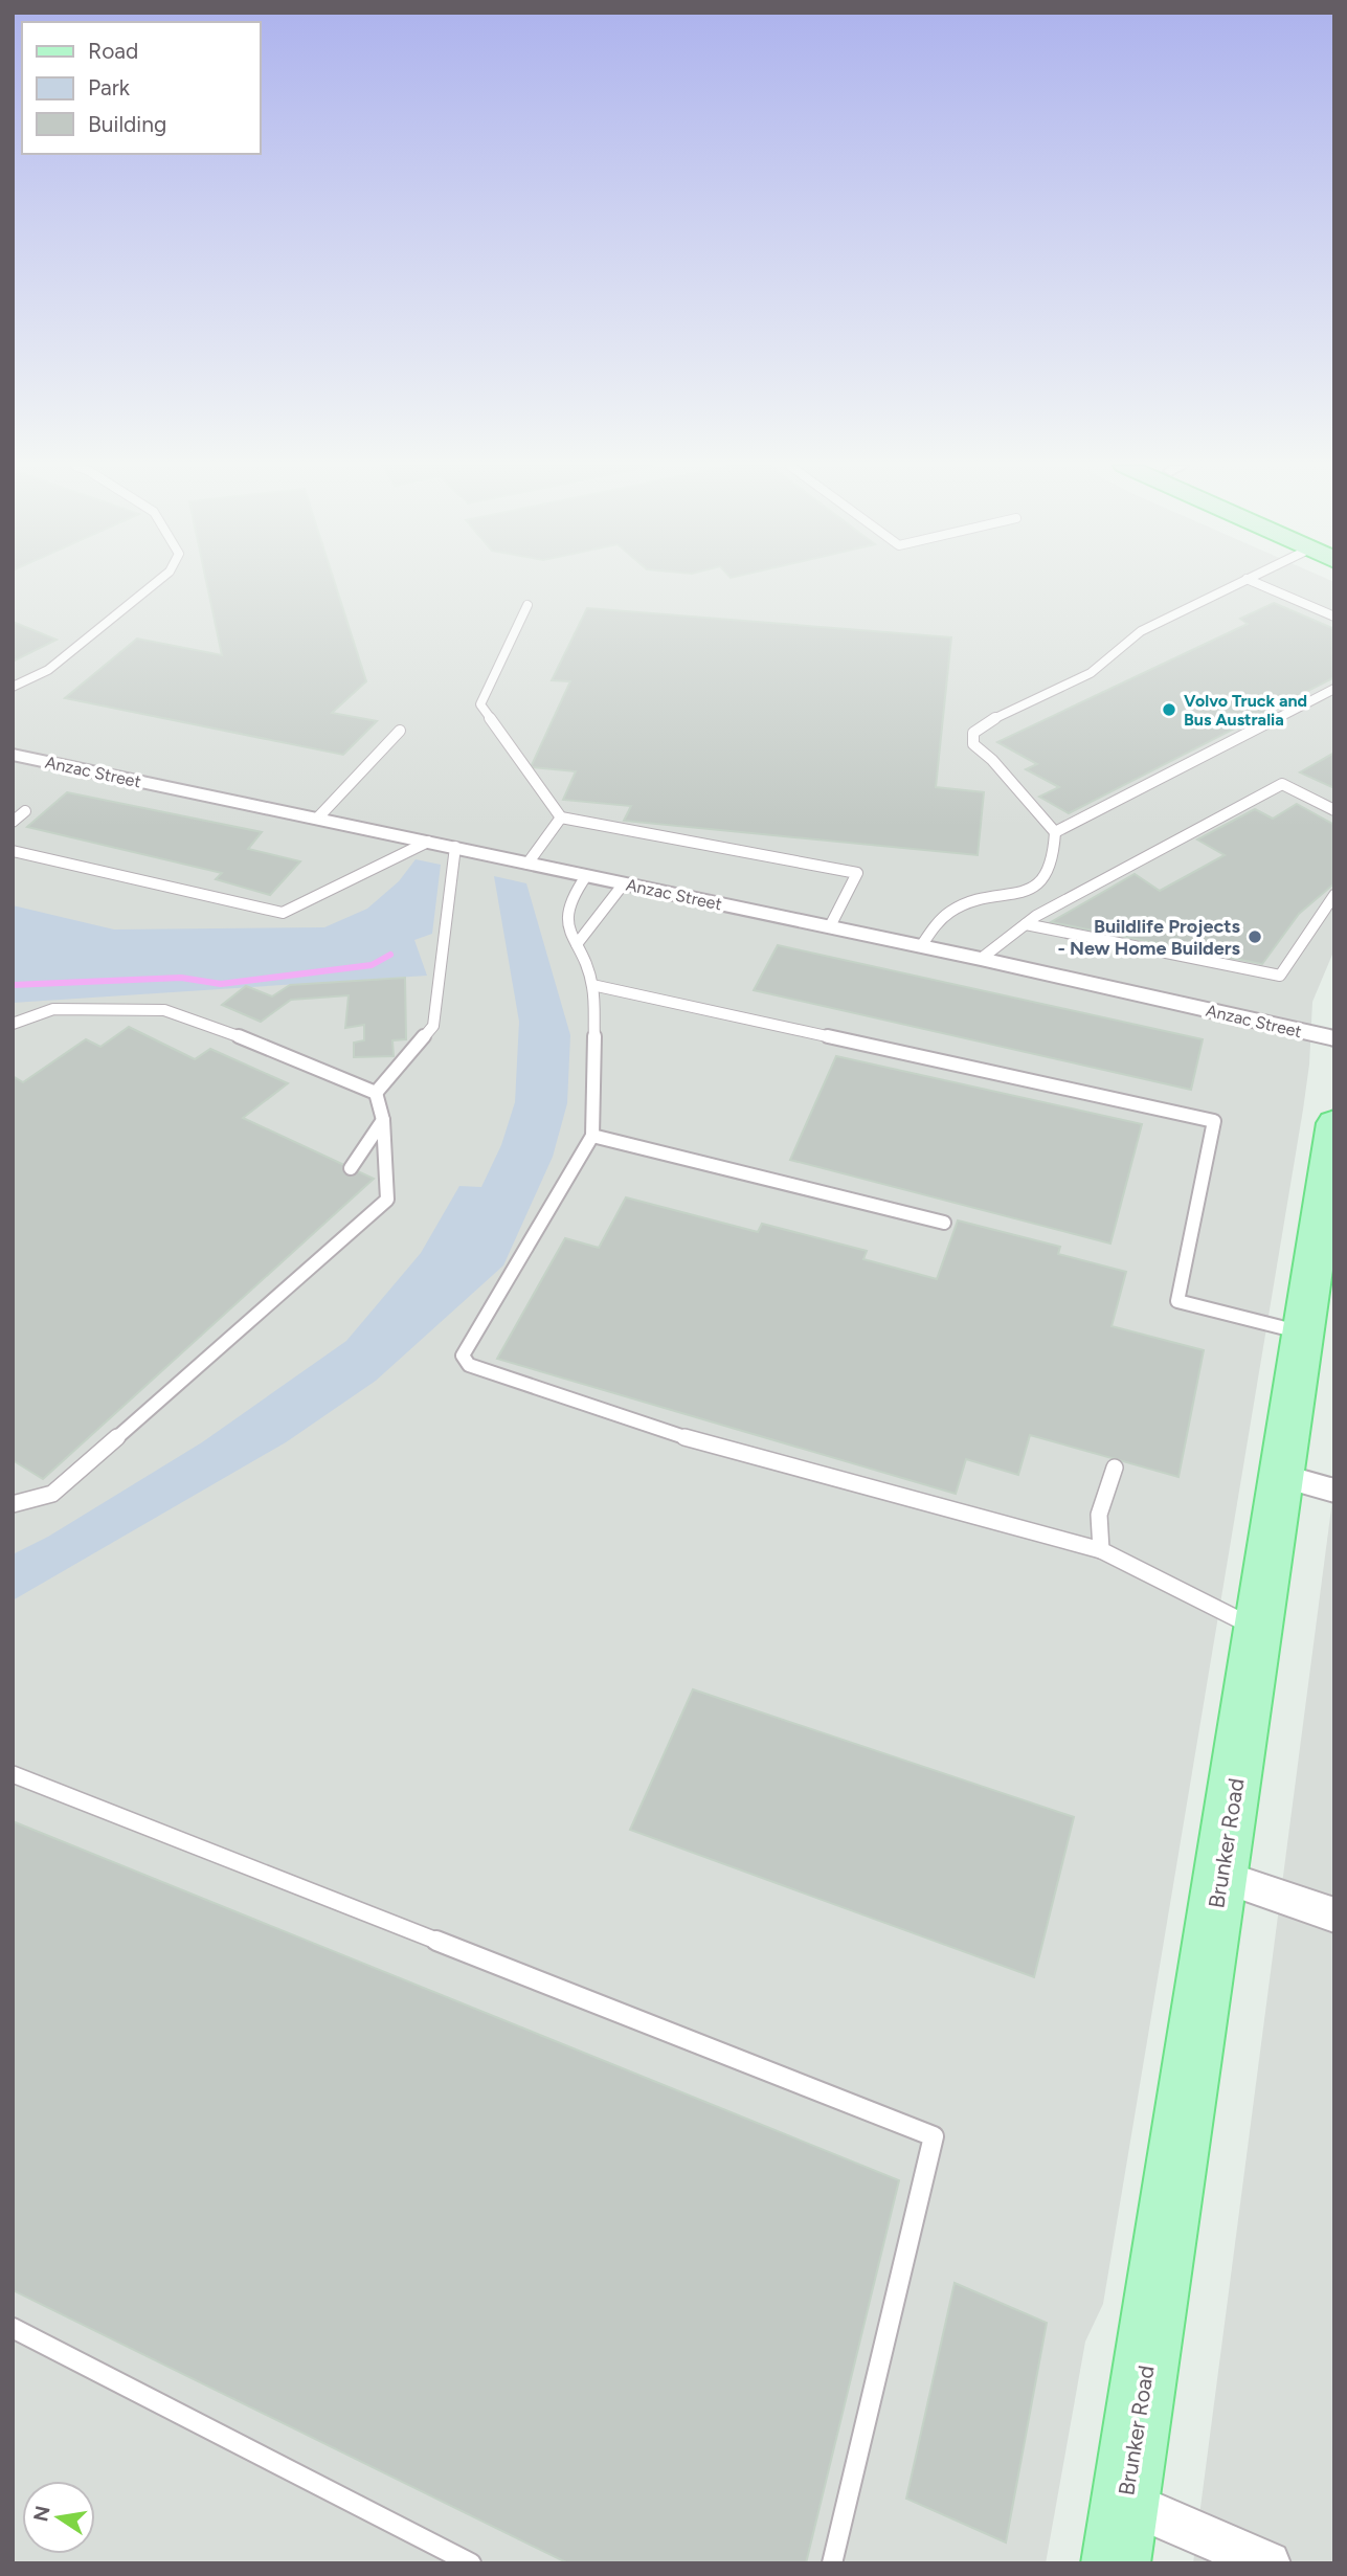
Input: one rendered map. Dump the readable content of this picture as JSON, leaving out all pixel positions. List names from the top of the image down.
{
  "streets": {
    "main road": ["Brunker Road"],
    "street": ["Anzac Street"]
  },
  "places": ["Volvo Truck and Bus Australia", "Buildlife Projects - New Home Builders"],
  "legend": ["Road", "Park", "Building"],
  "north": "left"
}
